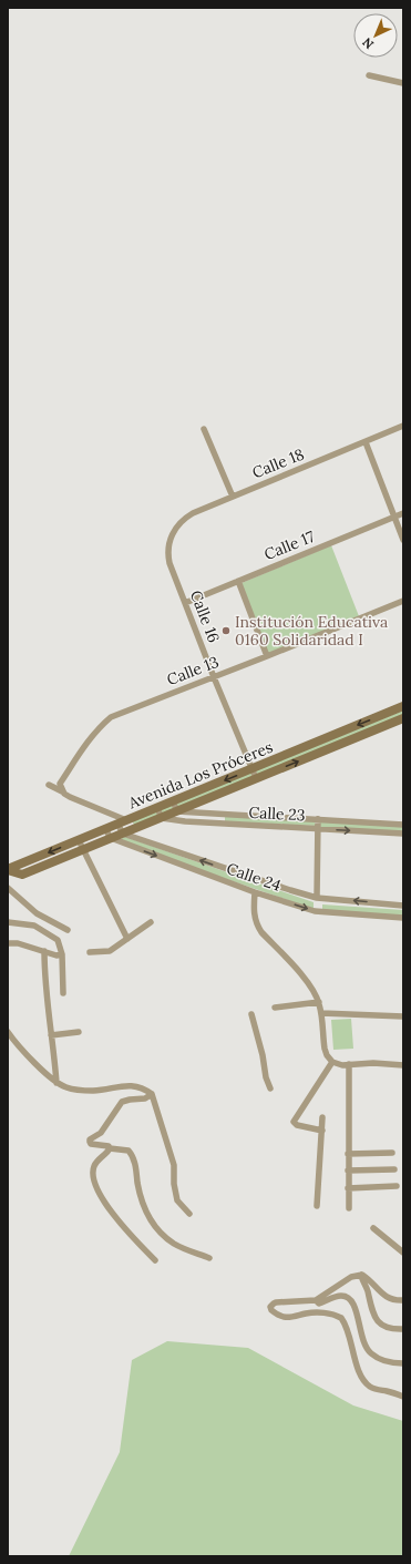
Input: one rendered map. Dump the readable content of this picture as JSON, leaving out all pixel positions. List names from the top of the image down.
{
  "streets": {
    "main road": ["Avenida Los Próceres"],
    "street": [
      "Calle 18",
      "Calle 17",
      "Calle 16",
      "Calle 13",
      "Calle 23",
      "Calle 24"
    ]
  },
  "crossings": [
    ["Calle 18", "Calle 16"],
    ["Calle 17", "Calle 16"],
    ["Calle 16", "Calle 13"],
    ["Calle 16", "Avenida Los Próceres"],
    ["Avenida Los Próceres", "Calle 23"],
    ["Avenida Los Próceres", "Calle 24"]
  ],
  "places": ["Institución Educativa 0160 Solidaridad I"],
  "north": "bottom left"
}
